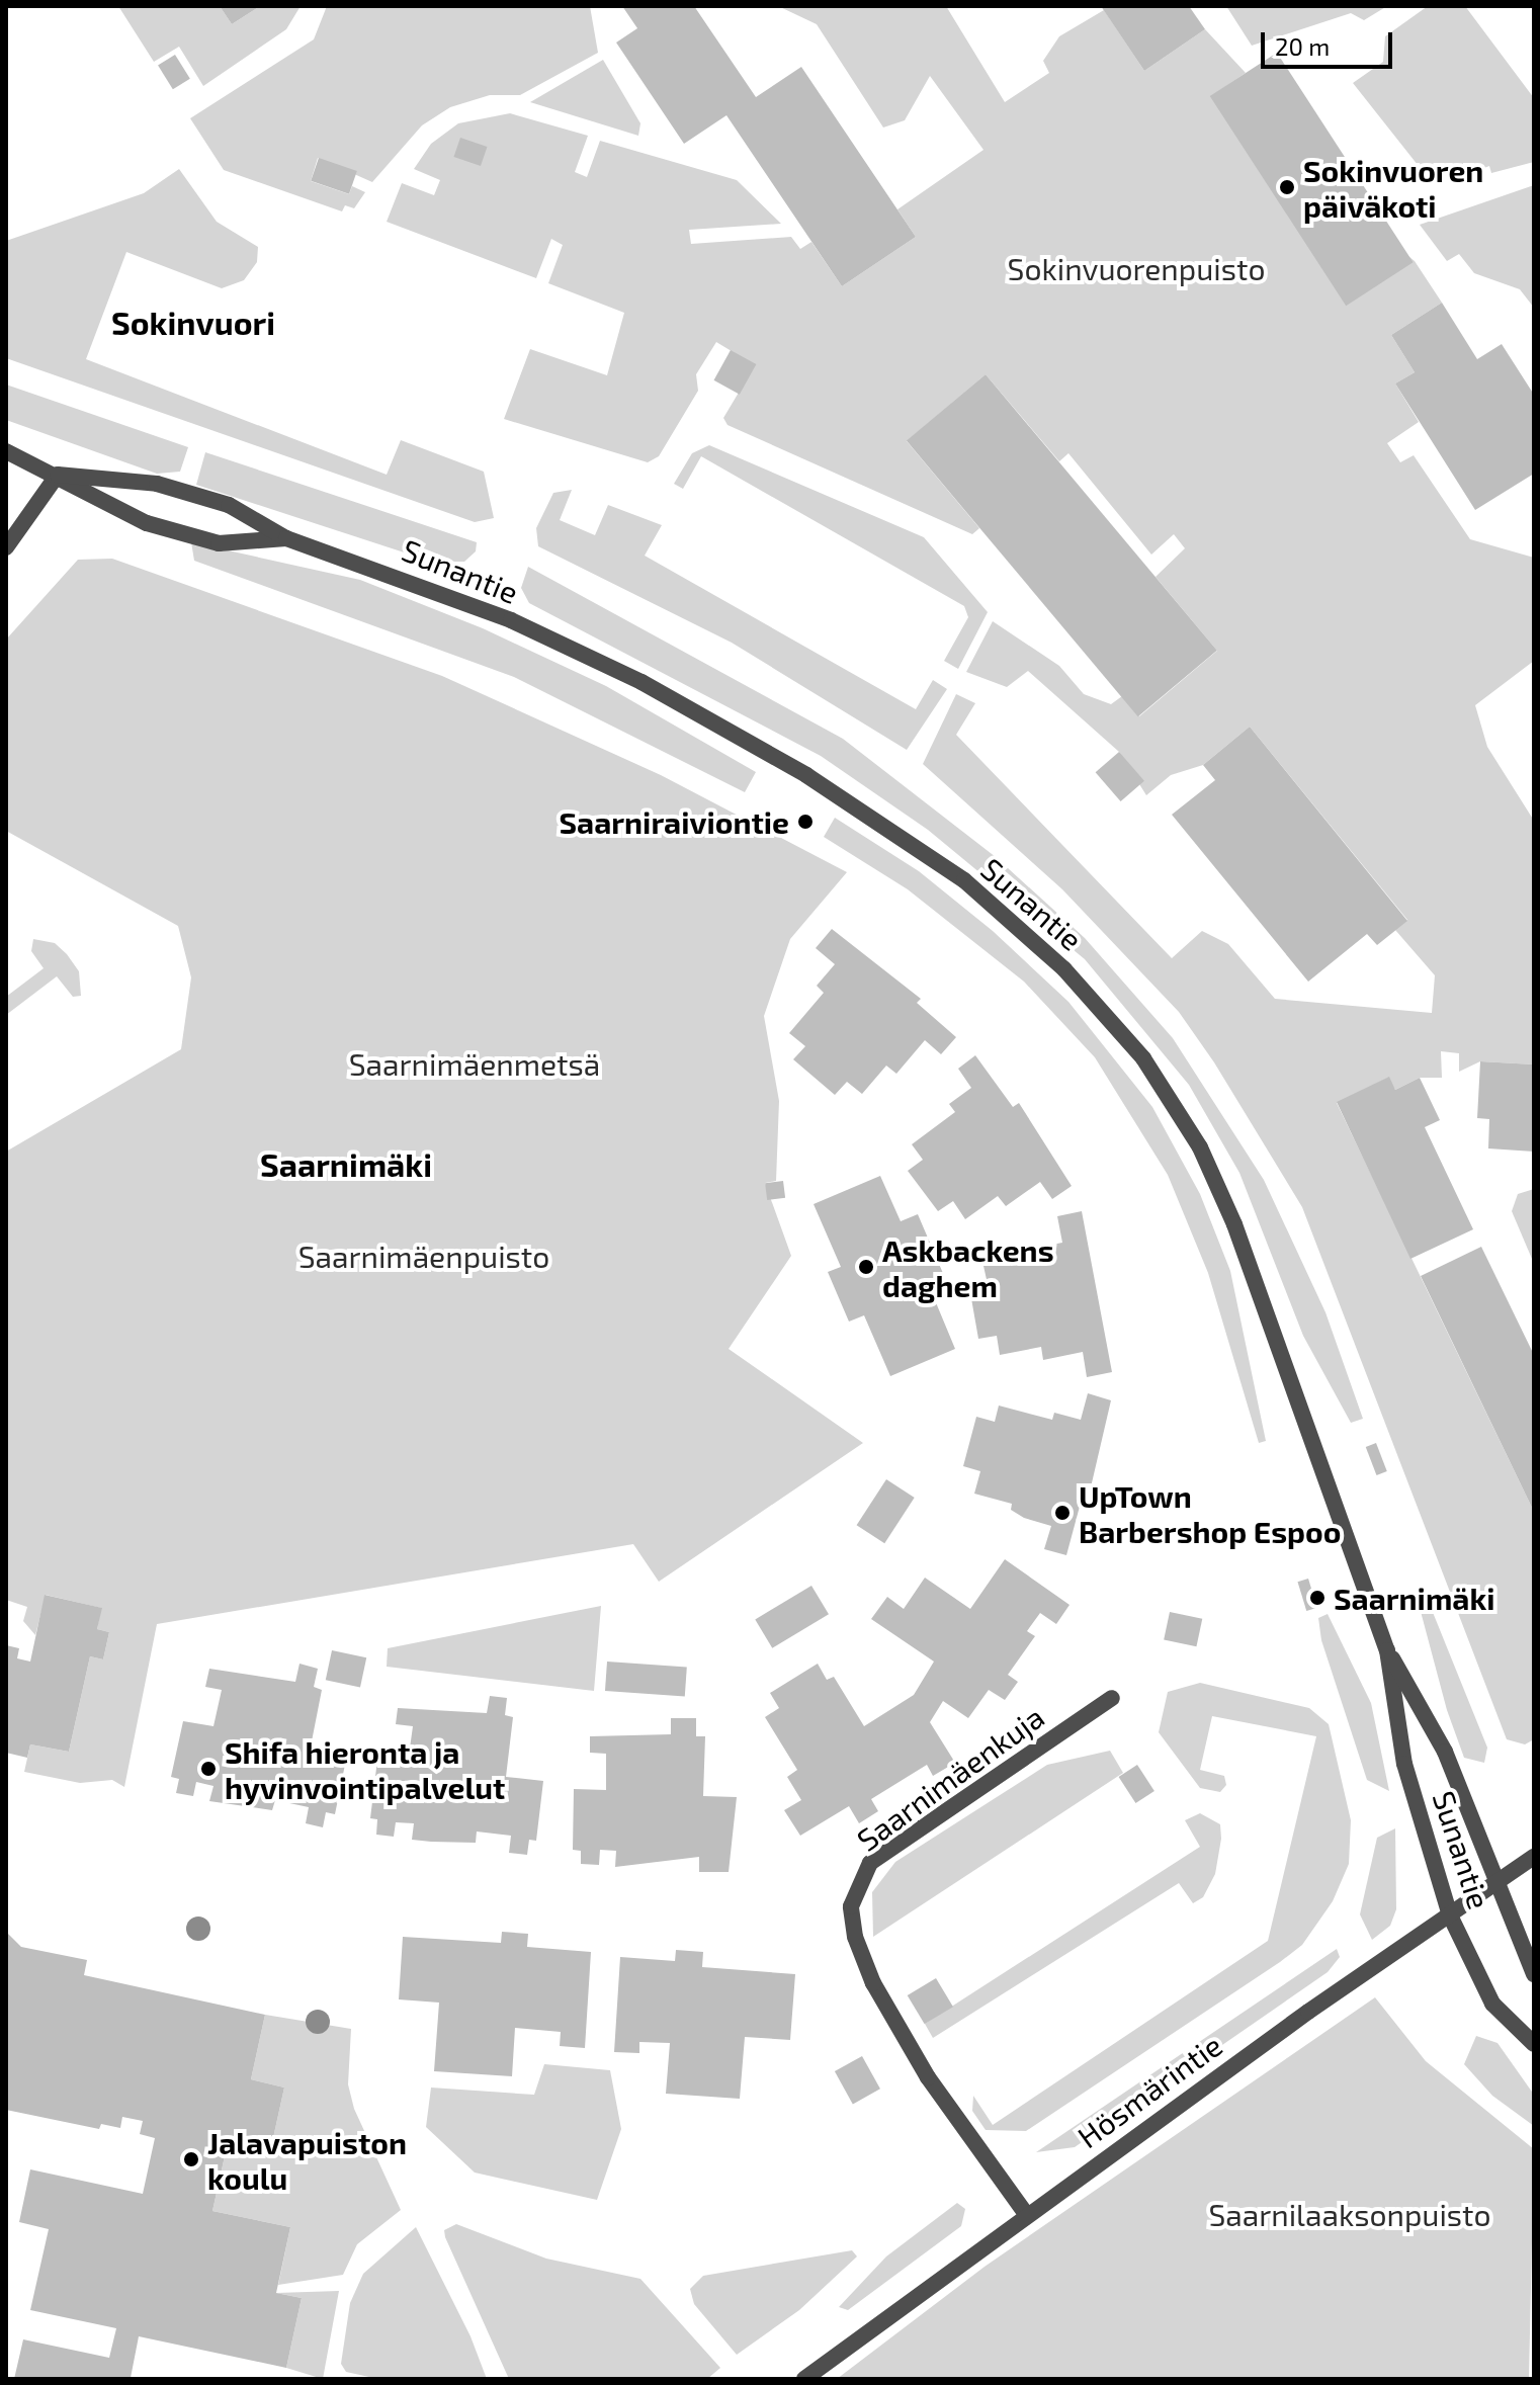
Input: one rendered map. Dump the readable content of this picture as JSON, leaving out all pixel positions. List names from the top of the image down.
{
  "streets": {
    "street": ["Sunantie", "Saarnimäenkuja", "Hösmärintie"]
  },
  "crossings": [
    ["Sunantie", "Hösmärintie"],
    ["Saarnimäenkuja", "Hösmärintie"]
  ],
  "districts": ["Sokinvuori", "Saarnimäki"],
  "parks": [
    "Sokinvuorenpuisto",
    "Saarnimäenmetsä",
    "Saarnimäenpuisto",
    "Saarnilaaksonpuisto"
  ],
  "places": [
    "Sokinvuoren päiväkoti",
    "Saarniraiviontie",
    "Askbackens daghem",
    "UpTown Barbershop Espoo",
    "Saarnimäki",
    "Shifa hieronta ja hyvinvointipalvelut",
    "Jalavapuiston koulu"
  ],
  "scale_bar": "20 m"
}
